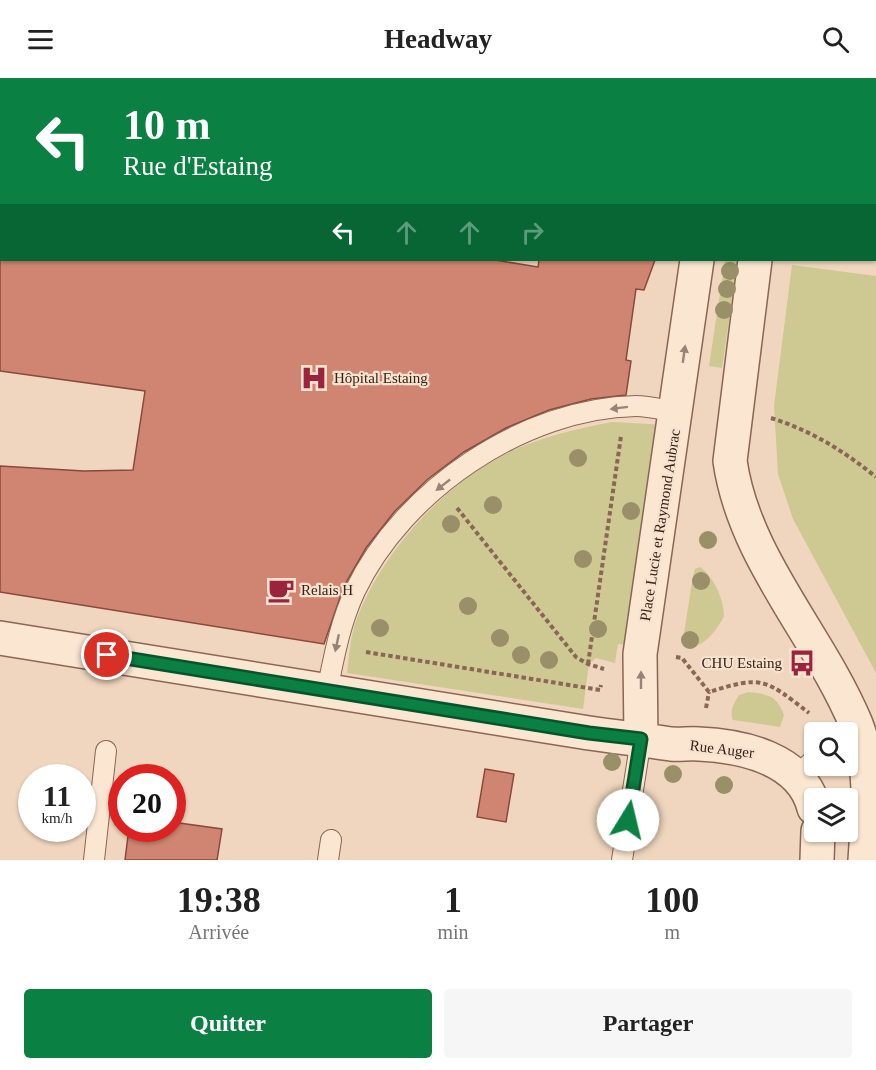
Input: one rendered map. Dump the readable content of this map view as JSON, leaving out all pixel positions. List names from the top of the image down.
{
  "streets": {
    "street": ["Place Lucie et Raymond Aubrac", "Rue Auger"]
  },
  "crossings": [
    ["Place Lucie et Raymond Aubrac", "Rue Auger"]
  ],
  "places": {
    "hospital": ["Hôpital Estaing"],
    "cafe": ["Relais H"],
    "bus stop": ["CHU Estaing"]
  },
  "page": {
    "header": "Headway",
    "turn": ["10 m", "Rue d'Estaing"],
    "speed": "11 km/h",
    "limit": "20",
    "eta": [
      "19:38",
      "Arrivée",
      "1",
      "min",
      "100",
      "m"
    ],
    "buttons": ["Quitter", "Partager"]
  }
}
